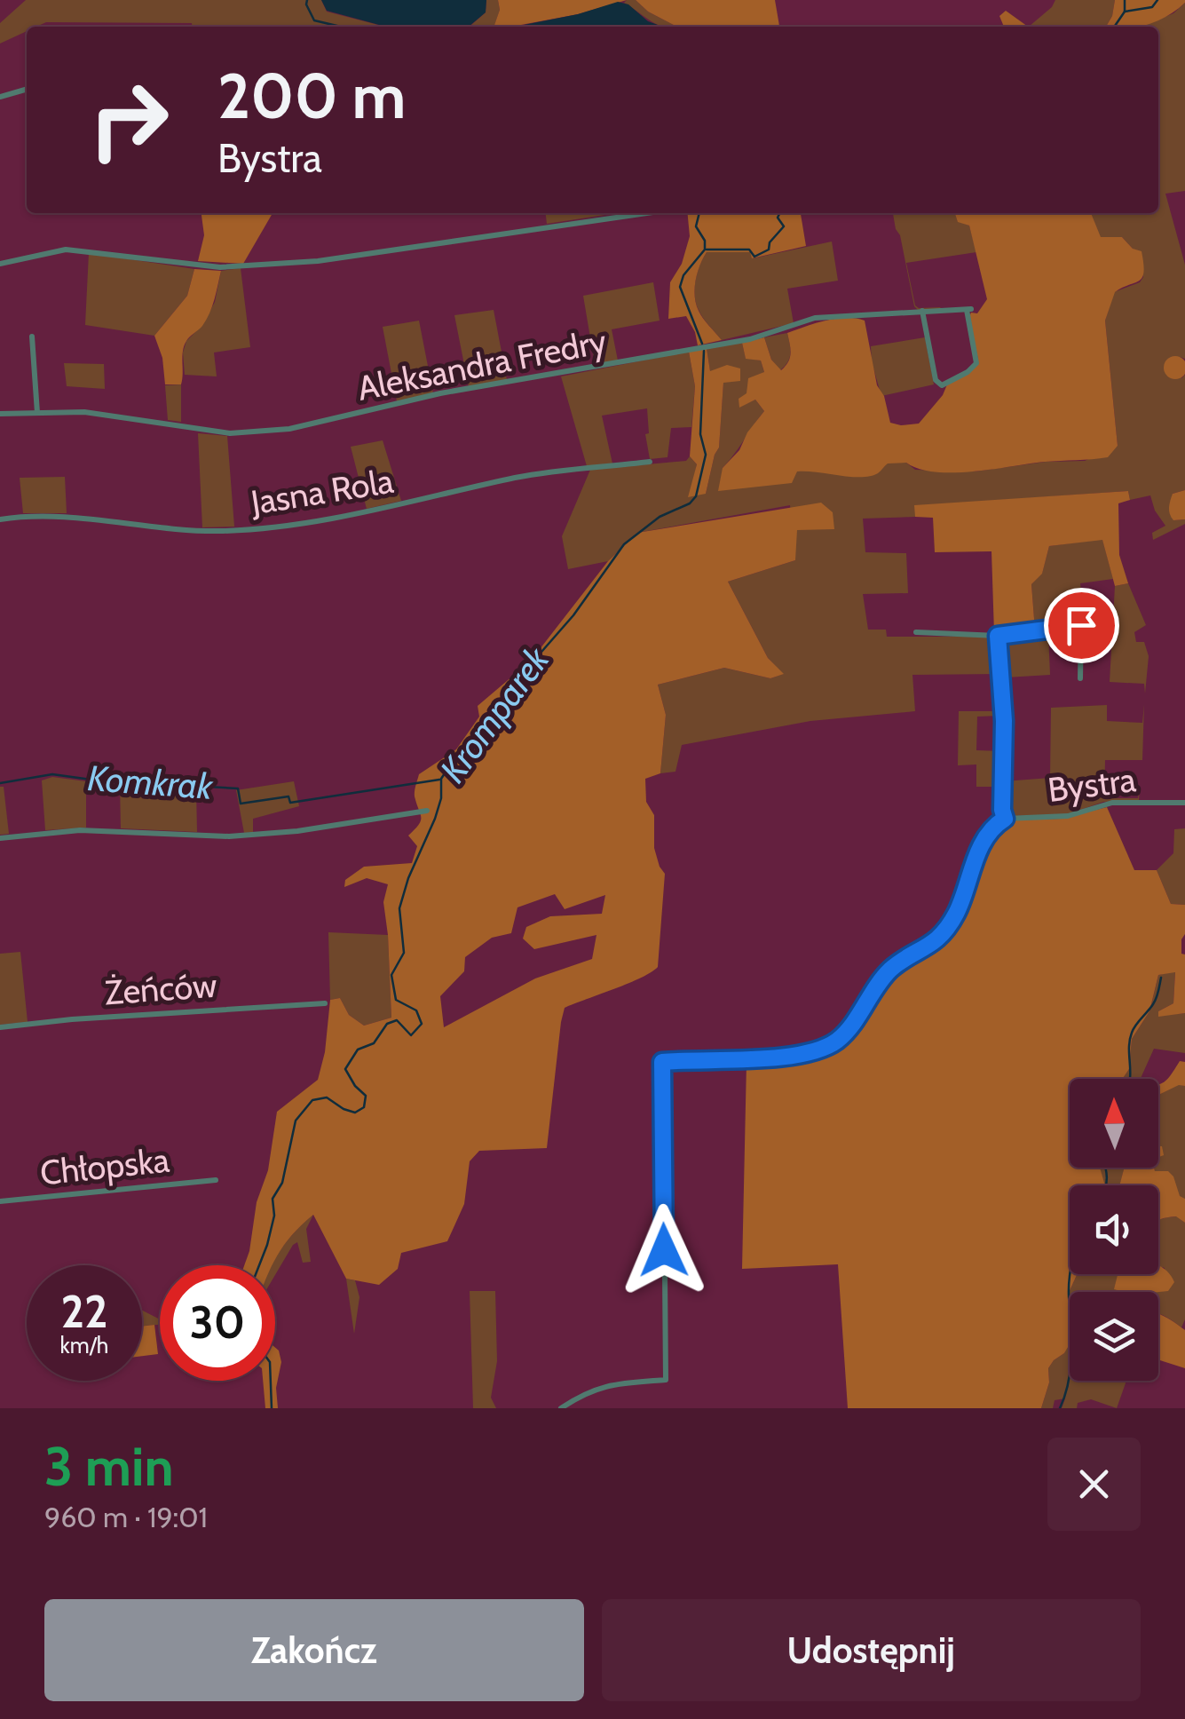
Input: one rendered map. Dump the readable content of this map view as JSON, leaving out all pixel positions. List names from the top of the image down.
{
  "streets": {
    "street": [
      "Aleksandra Fredry",
      "Jasna Rola",
      "Bystra",
      "Żeńców",
      "Chłopska"
    ]
  },
  "water": ["Kromparek", "Komkrak"],
  "north": "top",
  "page": {
    "turn": ["200 m", "Bystra"],
    "speed": "22 km/h",
    "limit": "30",
    "heading": ["3 min", "960 m · 19:01"],
    "buttons": ["Zakończ", "Udostępnij"]
  }
}
